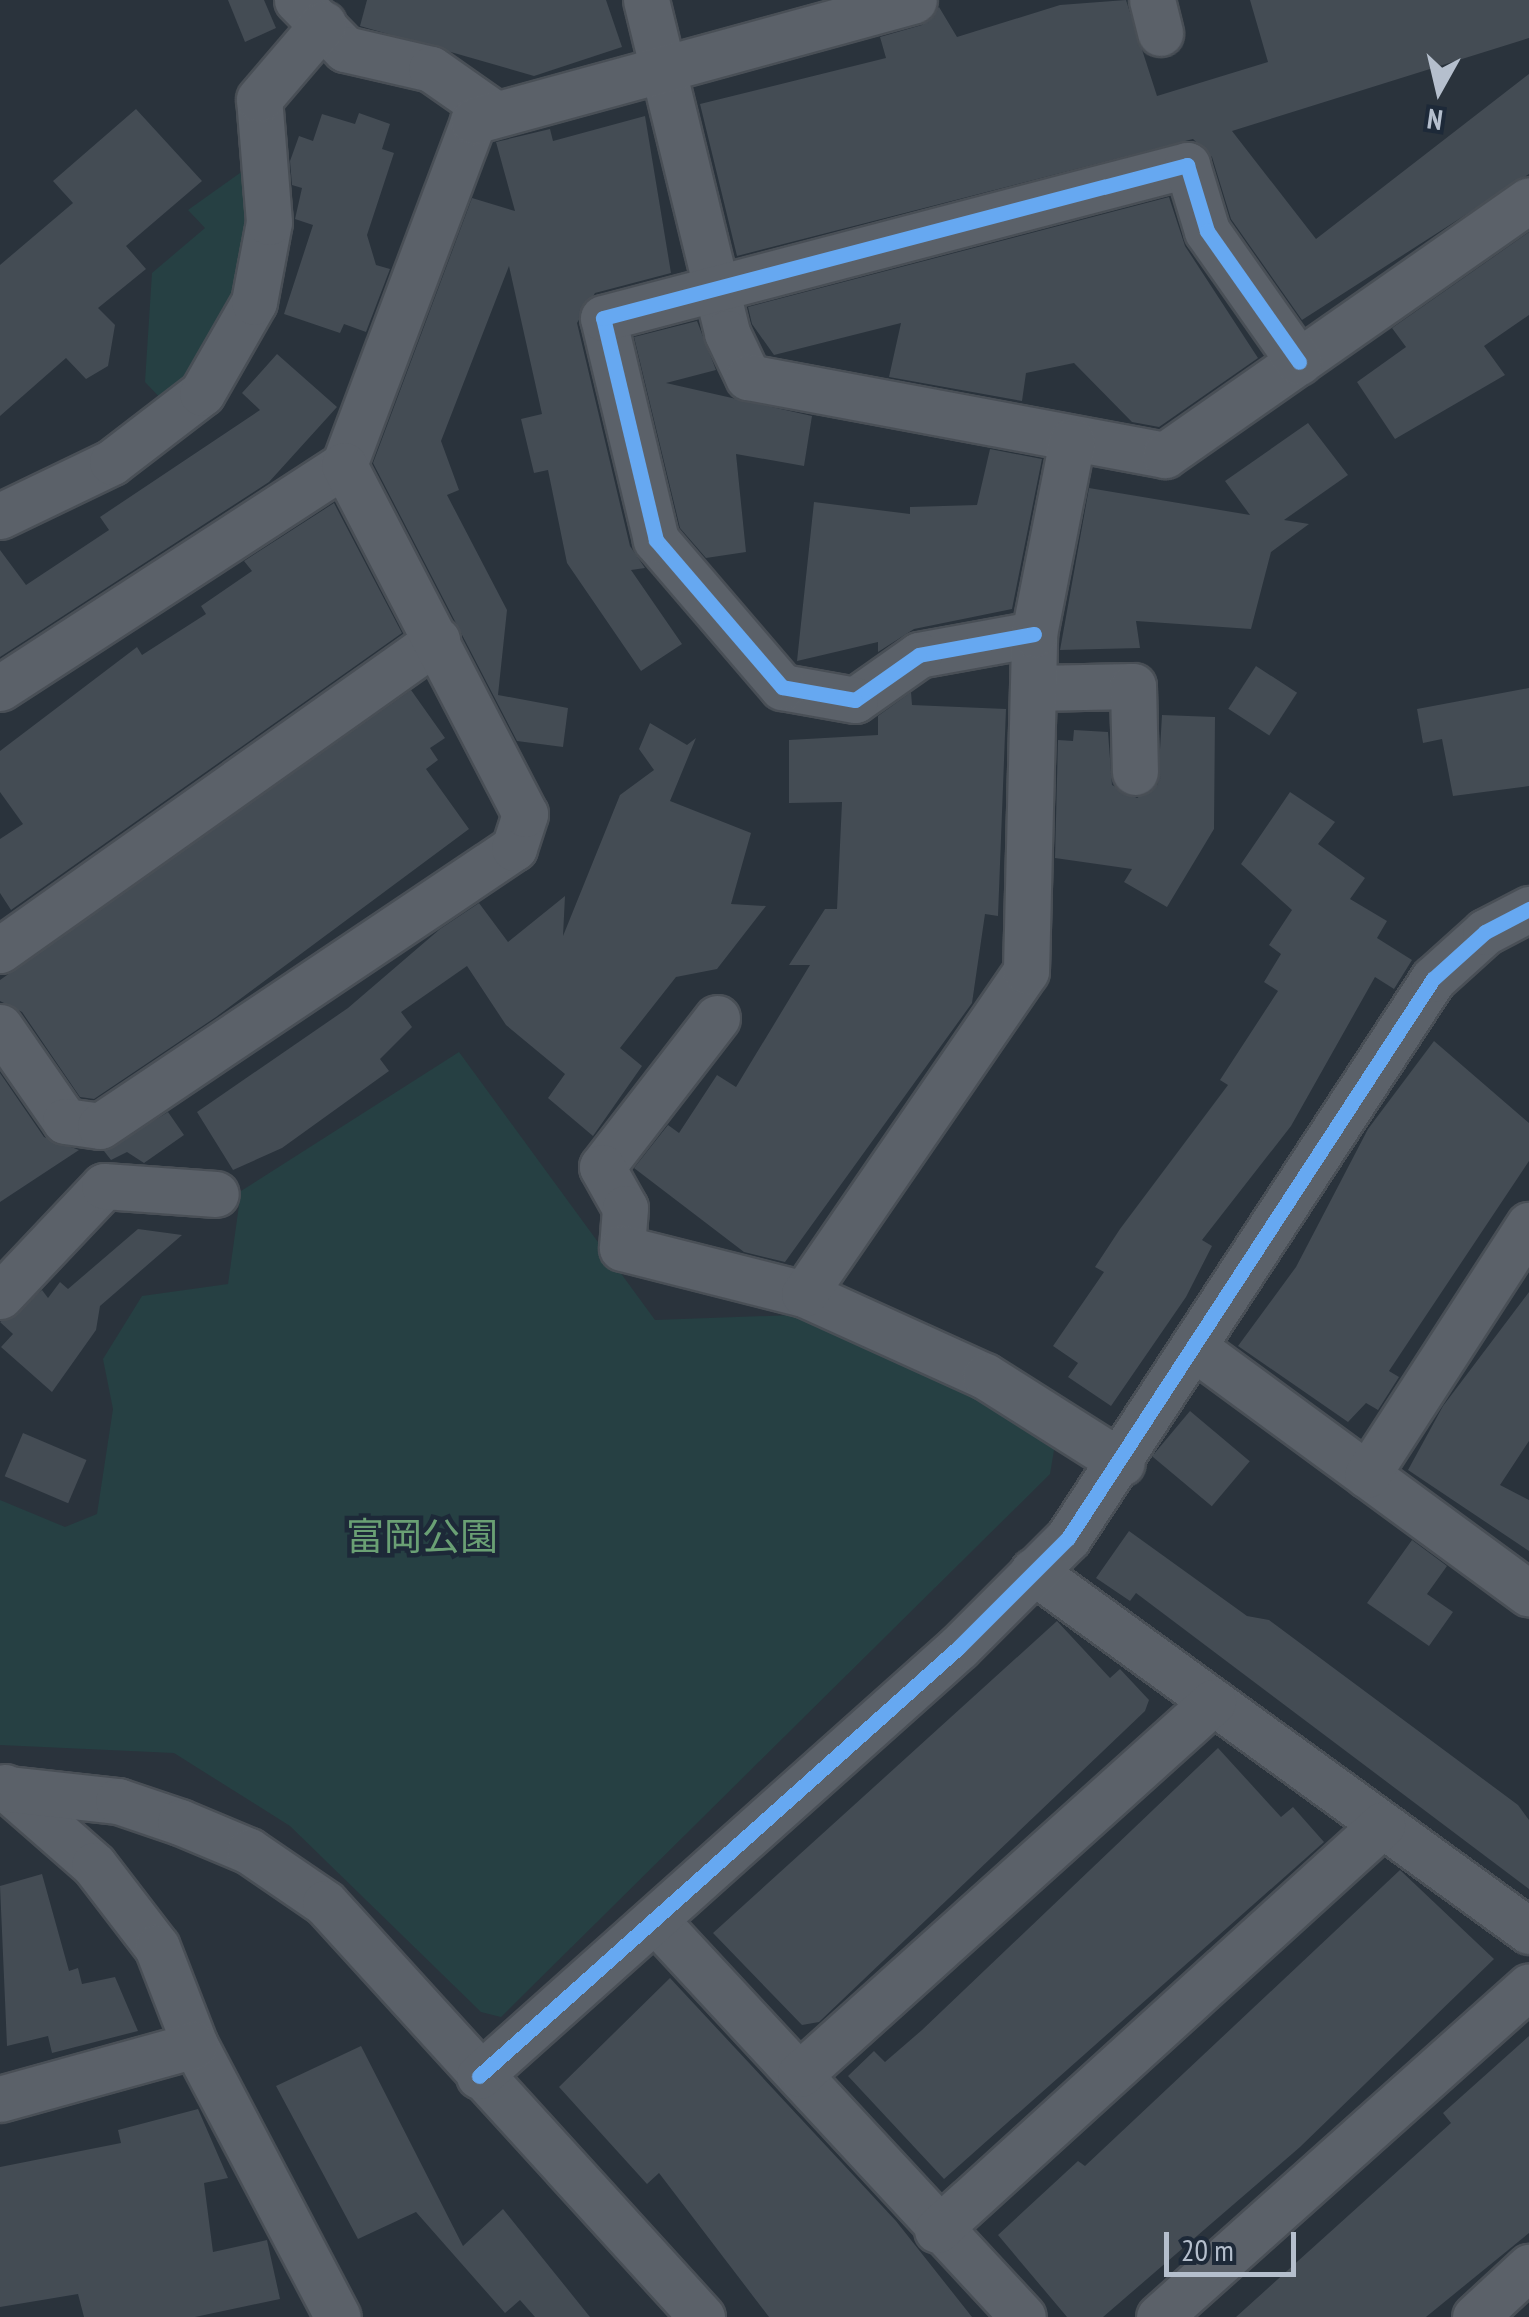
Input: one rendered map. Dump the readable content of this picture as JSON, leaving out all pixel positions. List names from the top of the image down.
{
  "parks": ["富岡公園"],
  "scale_bar": "20 m",
  "north": "bottom"
}
